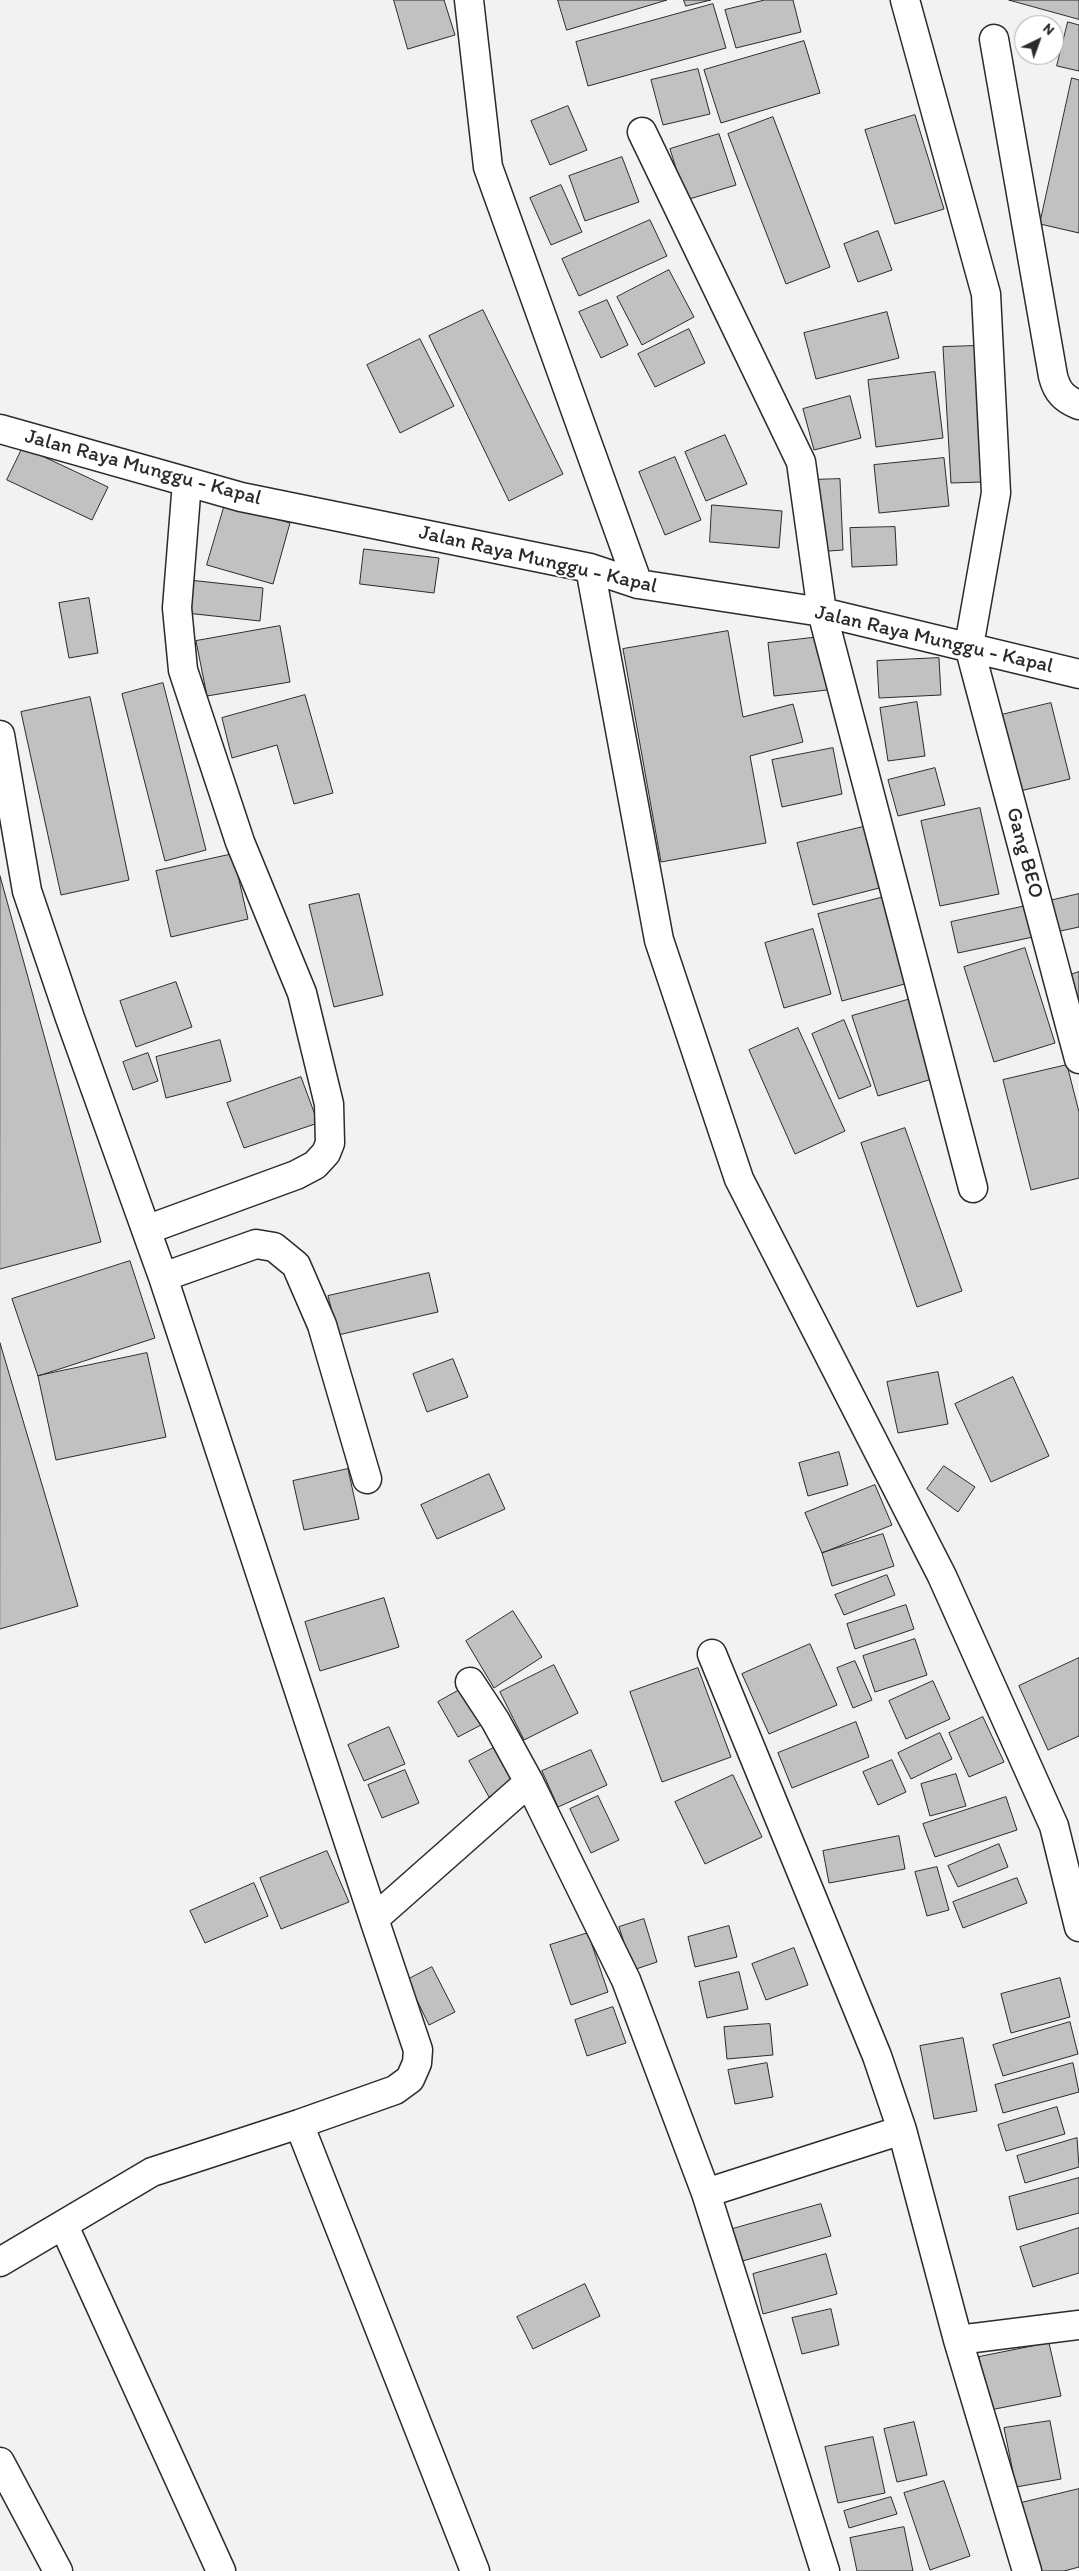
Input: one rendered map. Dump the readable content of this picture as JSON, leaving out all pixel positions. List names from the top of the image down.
{
  "streets": {
    "street": ["Jalan Raya Munggu - Kapal", "Gang BEO"]
  },
  "crossings": [
    ["Jalan Raya Munggu - Kapal", "Gang BEO"]
  ],
  "north": "top right"
}
